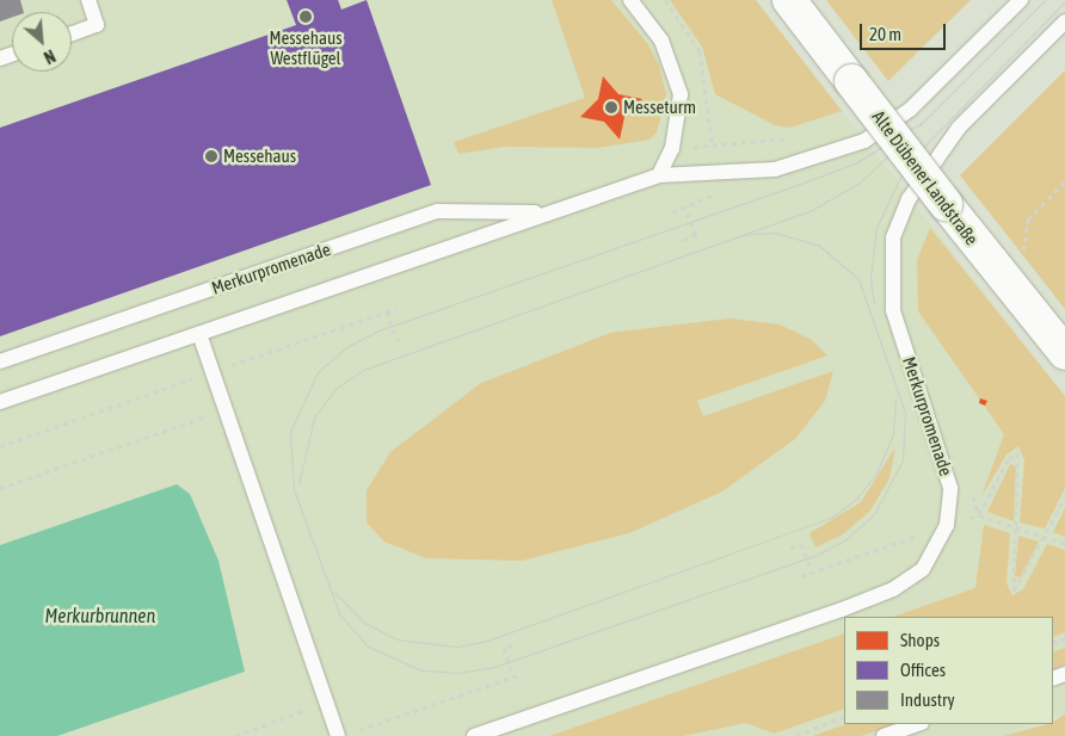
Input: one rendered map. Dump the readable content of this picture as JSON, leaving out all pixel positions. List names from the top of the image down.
{
  "streets": {
    "street": ["Alte Dübener Landstraße"],
    "lane": ["Merkurpromenade"]
  },
  "water": ["Merkurbrunnen"],
  "places": ["Messehaus Westflügel", "Messeturm", "Messehaus"],
  "legend": ["Shops", "Offices", "Industry"],
  "scale_bar": "20 m",
  "north": "bottom right"
}
